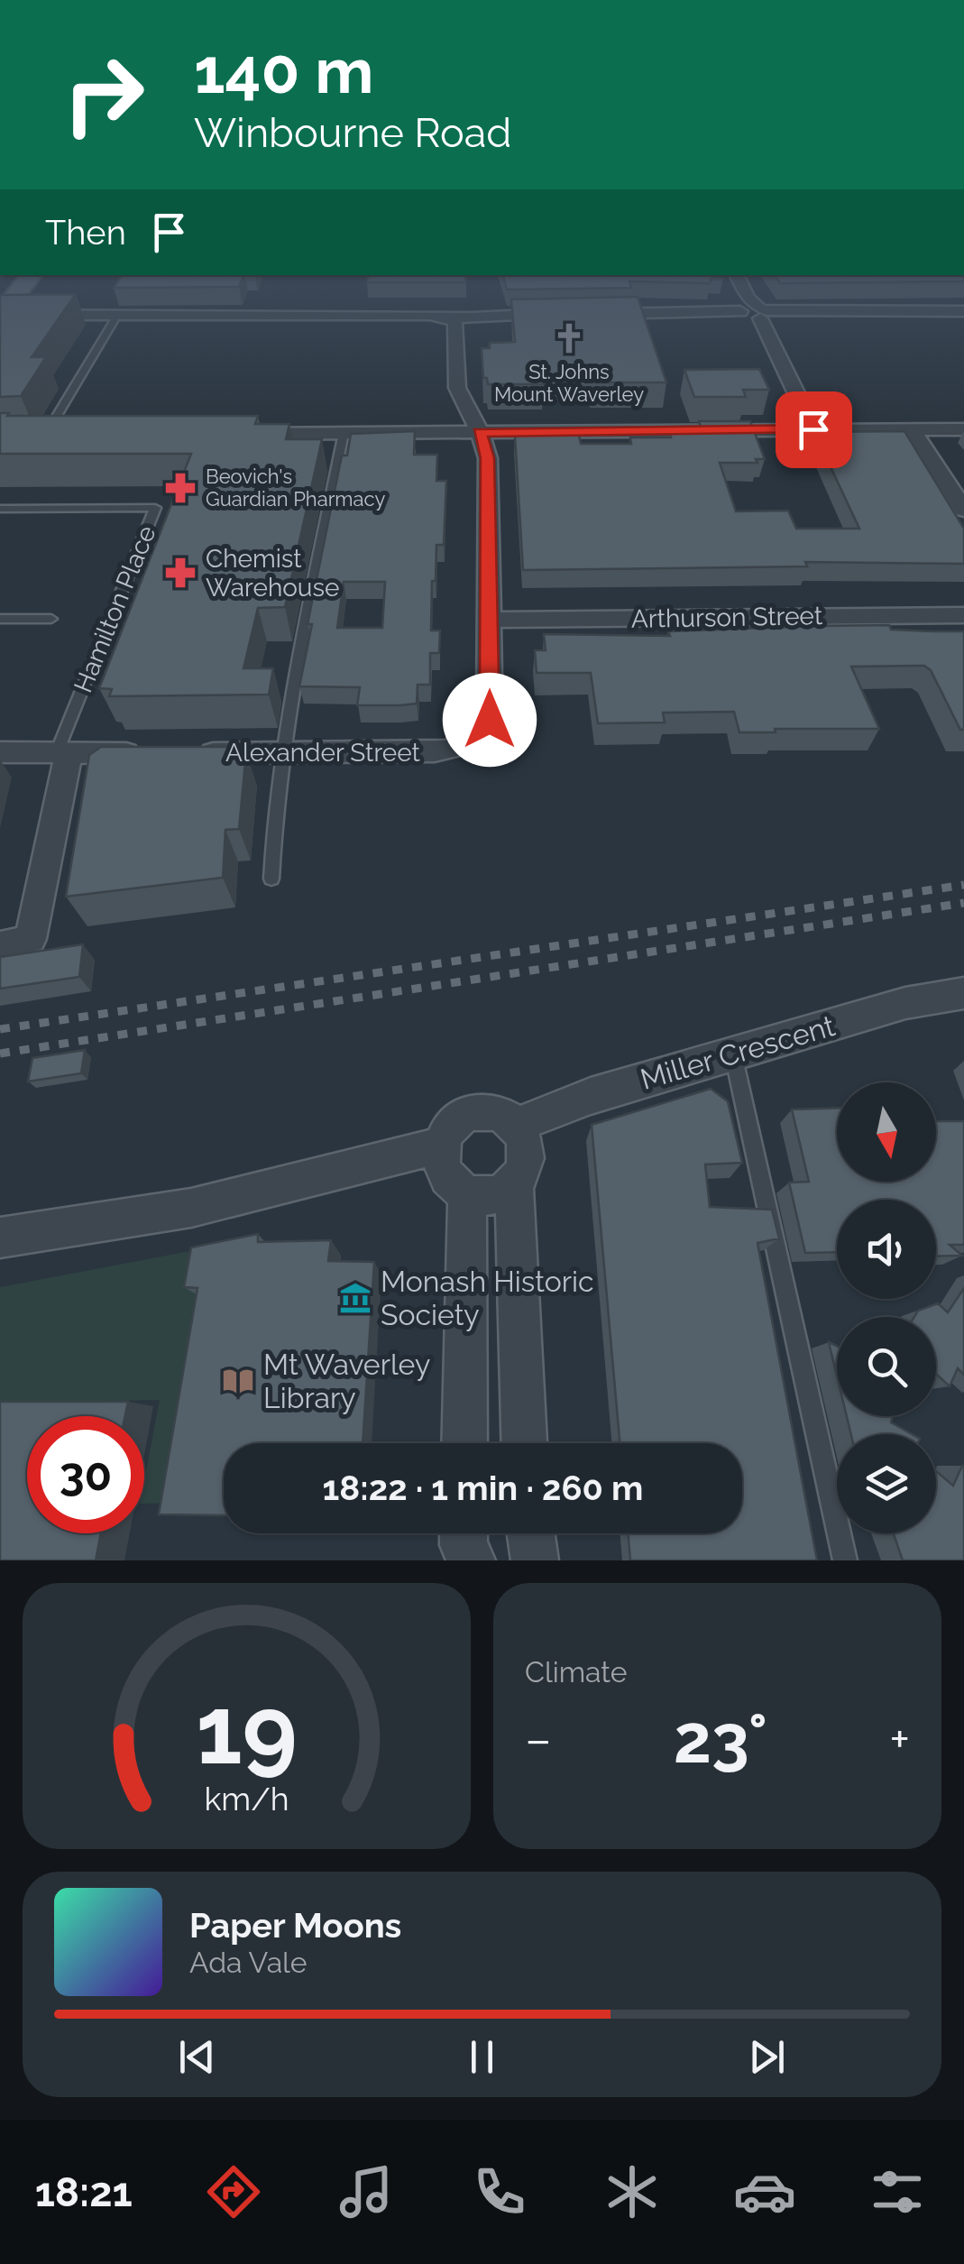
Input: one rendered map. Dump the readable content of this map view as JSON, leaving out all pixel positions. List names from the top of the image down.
{
  "streets": {
    "street": [
      "Hamilton Place",
      "Arthurson Street",
      "Alexander Street",
      "Miller Crescent"
    ]
  },
  "crossings": [
    ["Arthurson Street", "Alexander Street"]
  ],
  "places": {
    "church": ["St. Johns Mount Waverley"],
    "pharmacy": ["Beovich's Guardian Pharmacy", "Chemist Warehouse"],
    "museum": ["Monash Historic Society"],
    "library": ["Mt Waverley Library"]
  },
  "north": "bottom",
  "page": {
    "turn": ["140 m", "Winbourne Road"],
    "then": "Then",
    "limit": "30",
    "trip": "18:22 · 1 min · 260 m",
    "tile": "Climate",
    "heat": ["−", "23°", "+"],
    "song": ["Paper Moons", "Ada Vale"],
    "tabs": "18:21",
    "gauge": ["19", "km/h"]
  }
}
